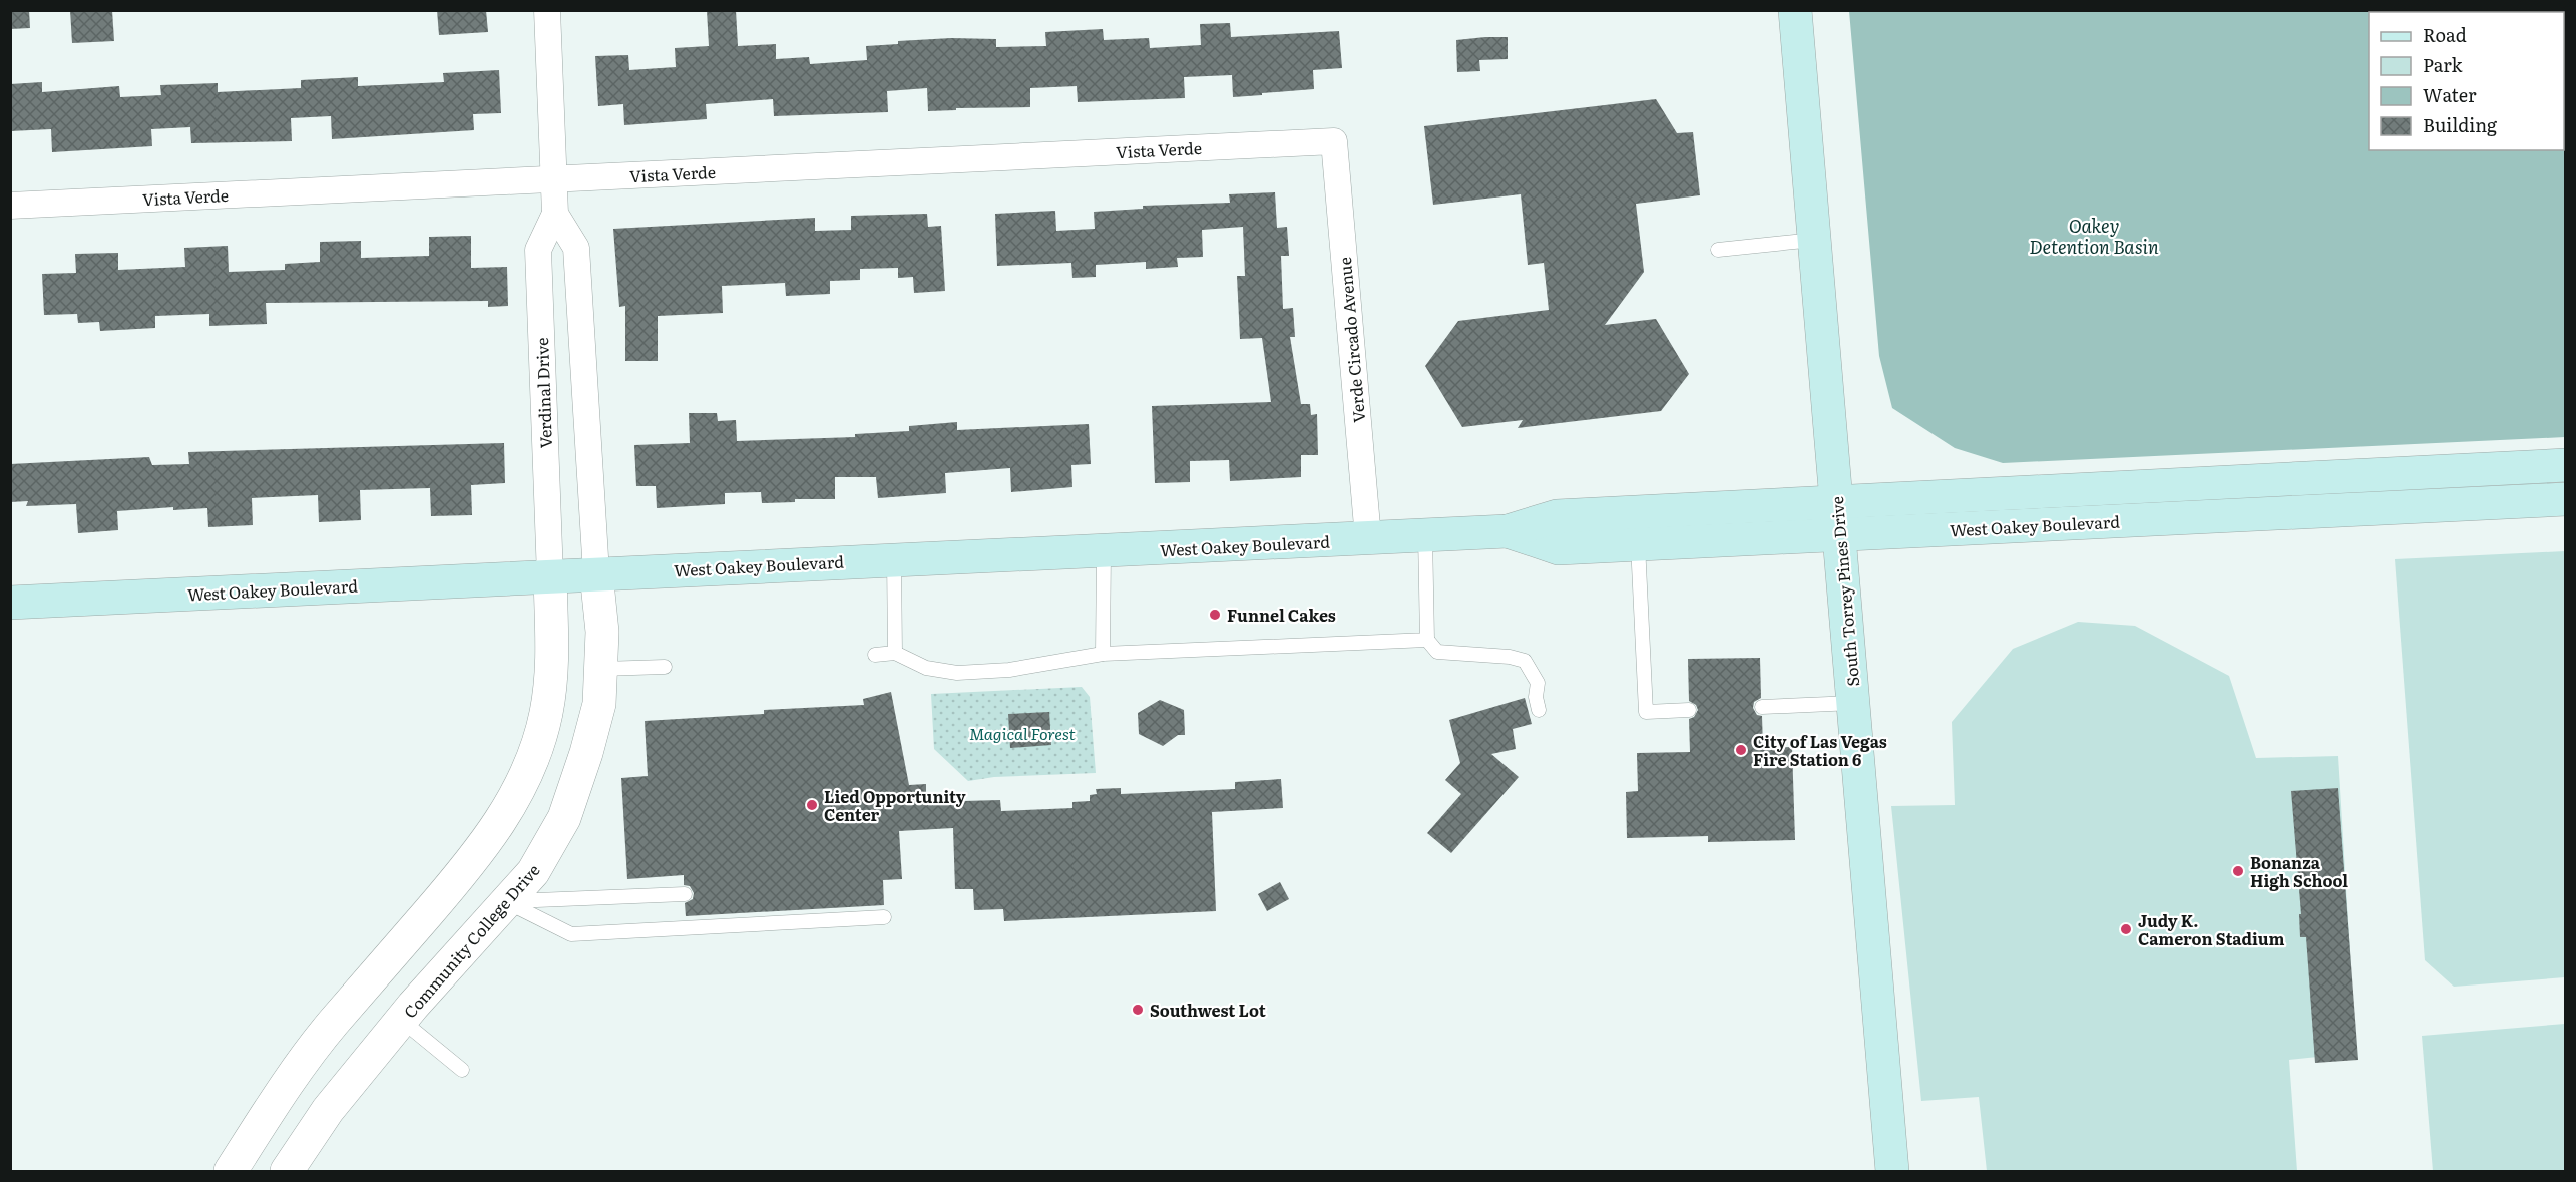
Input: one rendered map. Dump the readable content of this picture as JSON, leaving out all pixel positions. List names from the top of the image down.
{
  "streets": {
    "main road": ["West Oakey Boulevard", "South Torrey Pines Drive"],
    "street": [
      "Vista Verde",
      "Verde Circado Avenue",
      "Verdinal Drive",
      "Community College Drive"
    ]
  },
  "crossings": [
    ["Vista Verde", "Verde Circado Avenue"],
    ["Vista Verde", "Verdinal Drive"],
    ["Verde Circado Avenue", "West Oakey Boulevard"],
    ["Verdinal Drive", "West Oakey Boulevard"],
    ["Verdinal Drive", "Community College Drive"],
    ["West Oakey Boulevard", "South Torrey Pines Drive"],
    ["West Oakey Boulevard", "Community College Drive"]
  ],
  "water": ["Oakey Detention Basin"],
  "parks": ["Magical Forest"],
  "places": [
    "Funnel Cakes",
    "City of Las Vegas Fire Station 6",
    "Lied Opportunity Center",
    "Bonanza High School",
    "Judy K. Cameron Stadium",
    "Southwest Lot"
  ],
  "legend": [
    "Road",
    "Park",
    "Water",
    "Building"
  ]
}
